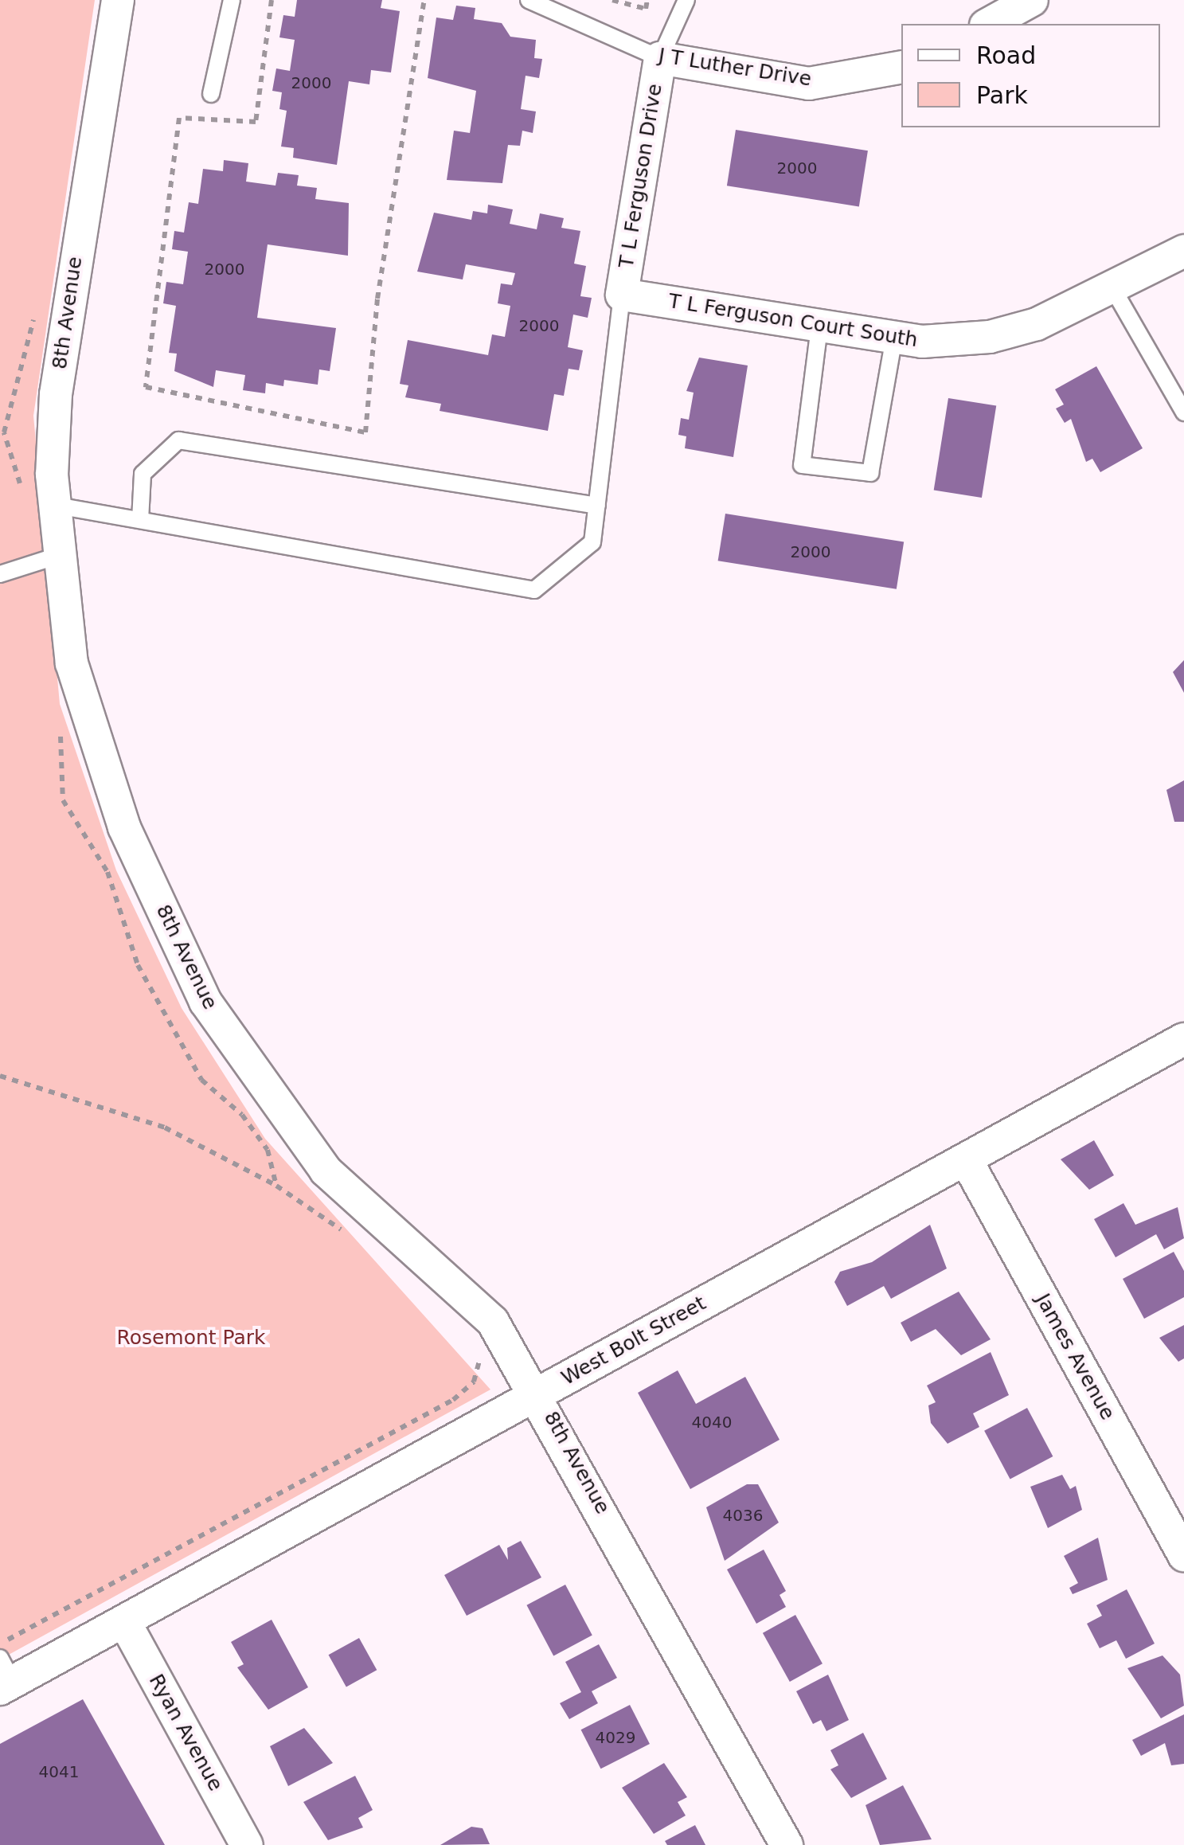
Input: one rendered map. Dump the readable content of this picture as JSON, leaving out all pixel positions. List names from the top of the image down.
{
  "streets": {
    "street": [
      "J T Luther Drive",
      "T L Ferguson Drive",
      "8th Avenue",
      "T L Ferguson Court South",
      "West Bolt Street",
      "James Avenue",
      "Ryan Avenue"
    ]
  },
  "crossings": [
    ["J T Luther Drive", "T L Ferguson Drive"],
    ["T L Ferguson Drive", "T L Ferguson Court South"],
    ["8th Avenue", "West Bolt Street"],
    ["West Bolt Street", "James Avenue"],
    ["West Bolt Street", "Ryan Avenue"]
  ],
  "parks": ["Rosemont Park"],
  "house_numbers": [
    "2000",
    "2000",
    "2000",
    "2000",
    "2000",
    "4040",
    "4036",
    "4029",
    "4041"
  ],
  "legend": ["Road", "Park"]
}
